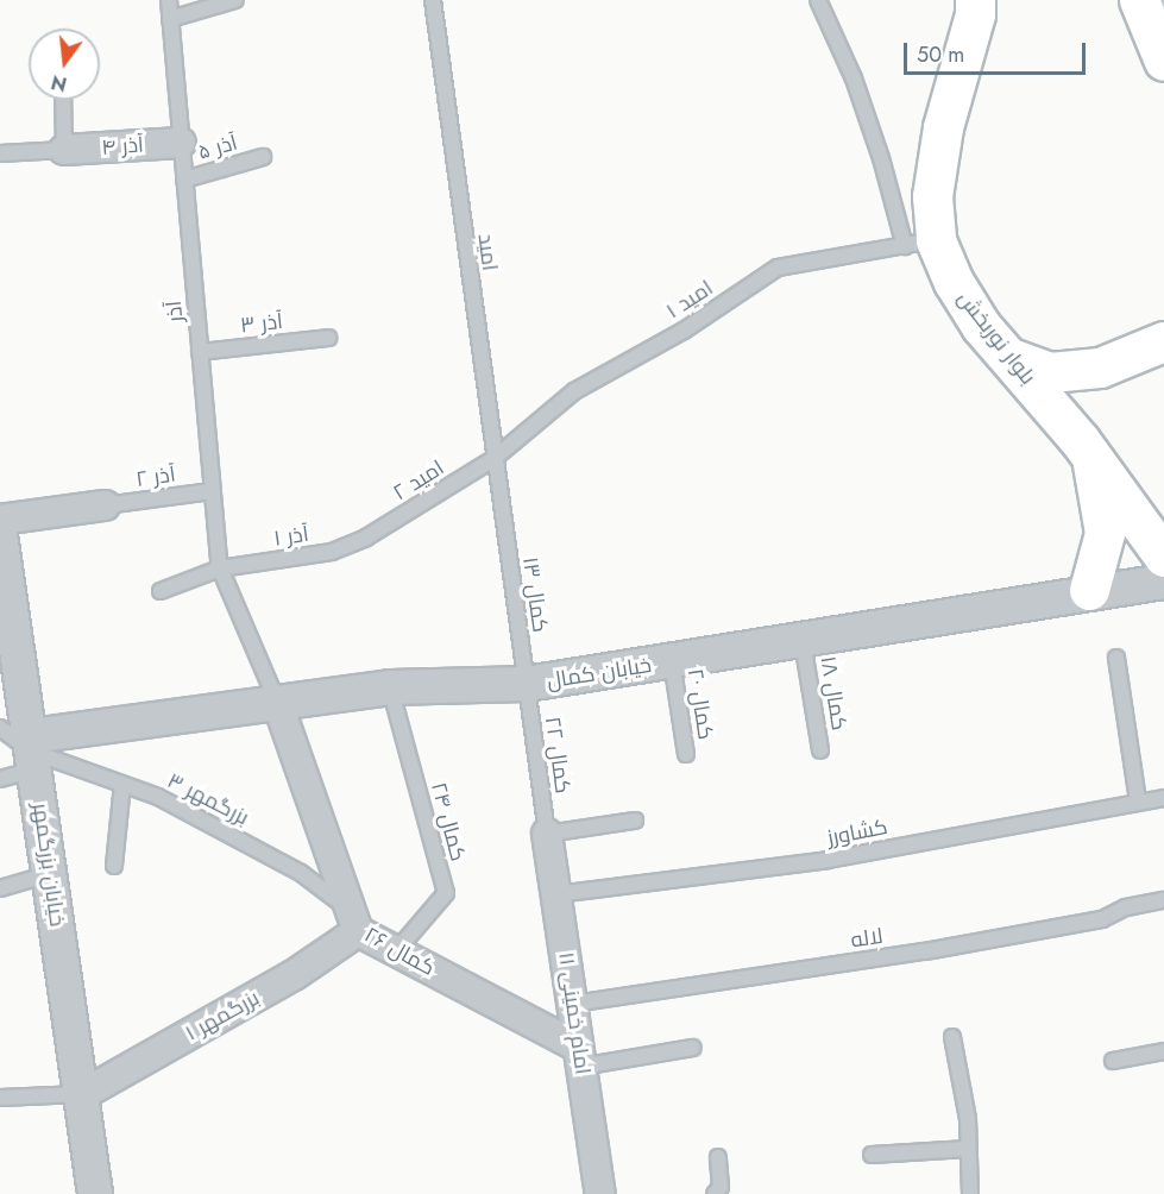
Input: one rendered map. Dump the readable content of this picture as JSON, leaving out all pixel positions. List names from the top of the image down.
{
  "streets": {
    "main road": ["بلوار نوربخش"],
    "street": [
      "آذر ۴",
      "خیابان کمال",
      "خیابان بزرگمهر",
      "کمال ۲۶",
      "امام خمینی ۱۱",
      "بزرگمهر ۱"
    ],
    "lane": [
      "آذر ۵",
      "امید",
      "امید ۱",
      "آذر",
      "آذر ۳",
      "آذر ۲",
      "امید ۲",
      "آذر ۱",
      "کمال ۱۳",
      "کمال ۱۸",
      "کمال ۲۰",
      "کمال ۲۲",
      "بزرگمهر ۳",
      "کمال ۲۴",
      "کشاورز",
      "لاله"
    ]
  },
  "crossings": [
    ["آذر ۴", "آذر"],
    ["آذر ۵", "آذر"],
    ["امید", "امید ۱"],
    ["امید", "امید ۲"],
    ["امید", "کمال ۱۳"],
    ["امید ۱", "بلوار نوربخش"],
    ["امید ۱", "امید ۲"],
    ["آذر", "آذر ۳"],
    ["آذر", "آذر ۲"],
    ["آذر", "آذر ۱"],
    ["آذر", "خیابان کمال"],
    ["آذر", "کمال ۲۶"],
    ["امید ۲", "آذر ۱"],
    ["کمال ۱۳", "خیابان کمال"],
    ["کمال ۱۳", "کمال ۲۲"],
    ["خیابان کمال", "کمال ۱۸"],
    ["خیابان کمال", "کمال ۲۰"],
    ["خیابان کمال", "کمال ۲۲"],
    ["خیابان کمال", "بزرگمهر ۳"],
    ["خیابان کمال", "کمال ۲۴"],
    ["خیابان کمال", "خیابان بزرگمهر"],
    ["خیابان کمال", "کمال ۲۶"],
    ["کمال ۲۲", "امام خمینی ۱۱"],
    ["بزرگمهر ۳", "خیابان بزرگمهر"],
    ["بزرگمهر ۳", "کمال ۲۶"],
    ["بزرگمهر ۳", "بزرگمهر ۱"],
    ["کمال ۲۴", "کمال ۲۶"],
    ["کشاورز", "امام خمینی ۱۱"],
    ["خیابان بزرگمهر", "بزرگمهر ۱"],
    ["لاله", "امام خمینی ۱۱"],
    ["کمال ۲۶", "امام خمینی ۱۱"],
    ["کمال ۲۶", "بزرگمهر ۱"]
  ],
  "scale_bar": "50 m",
  "north": "bottom"
}
